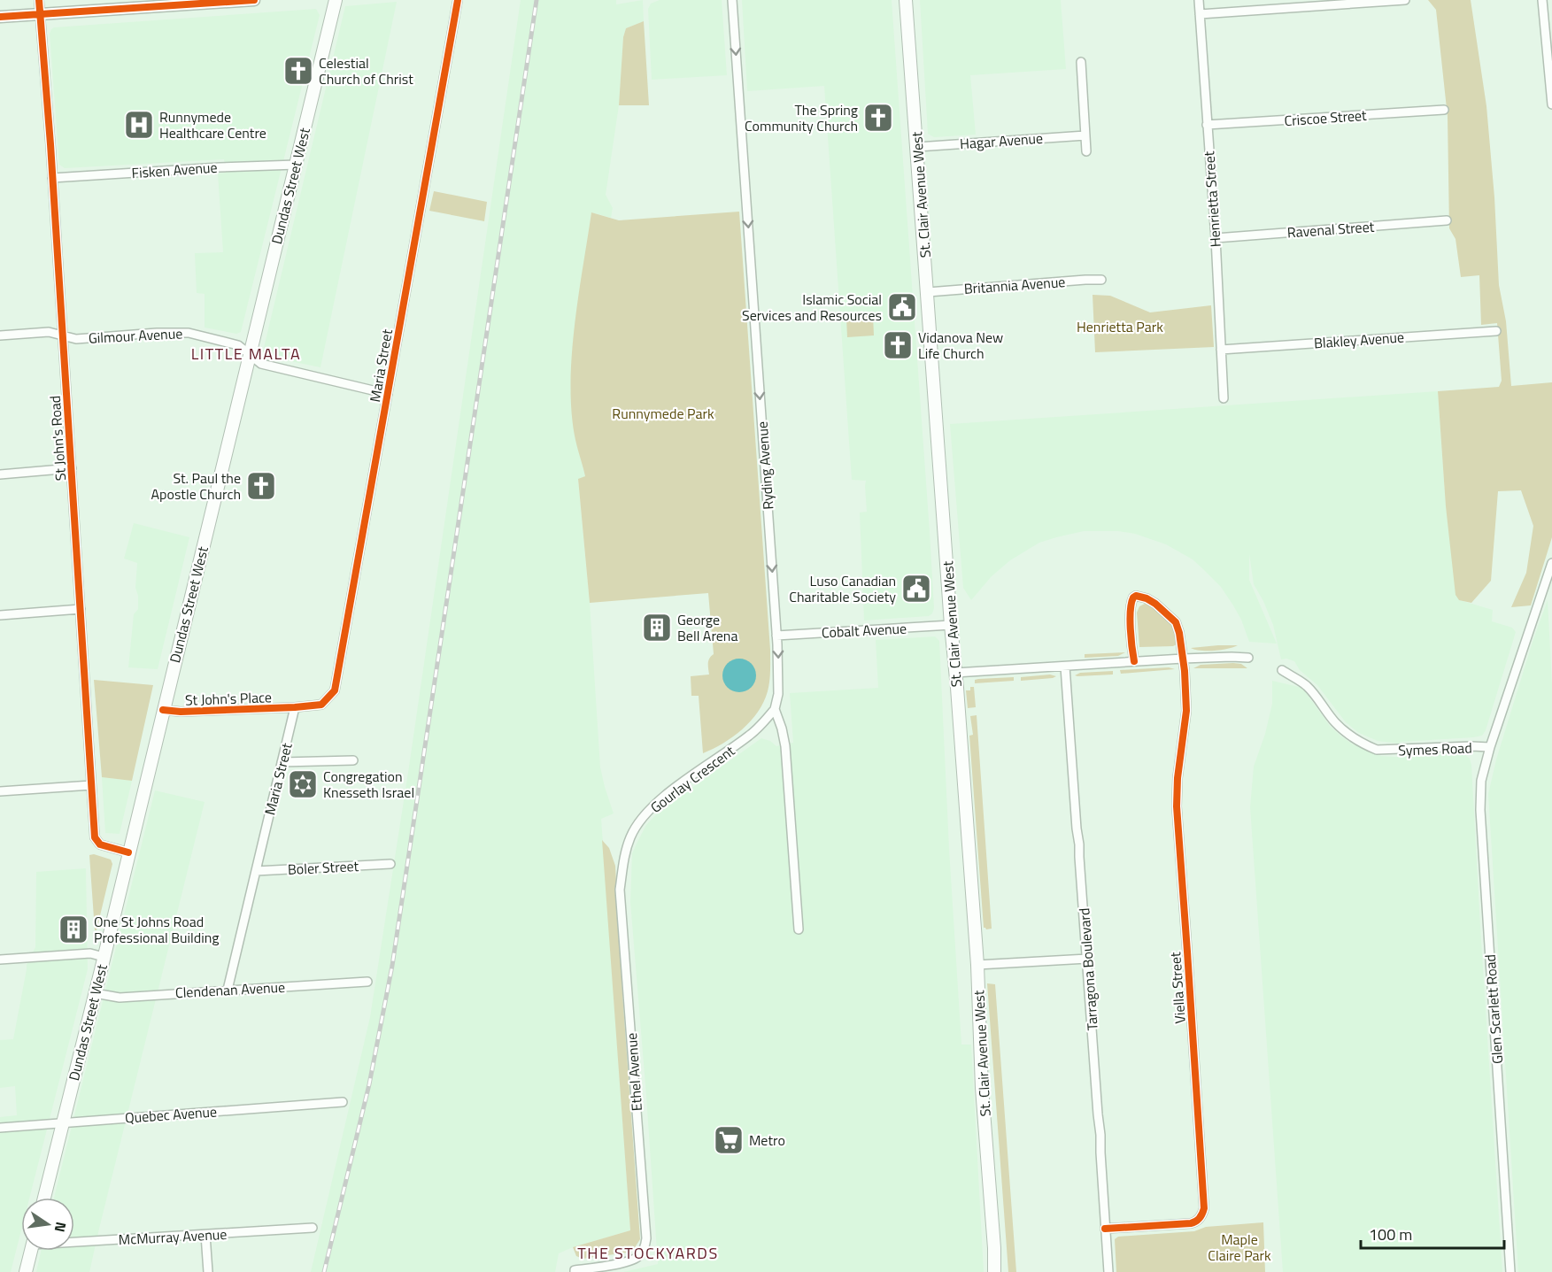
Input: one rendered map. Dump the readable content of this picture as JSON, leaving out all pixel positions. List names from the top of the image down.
{
  "streets": {
    "main road": ["Dundas Street West", "St. Clair Avenue West"],
    "street": [
      "Criscoe Street",
      "Hagar Avenue",
      "Fisken Avenue",
      "Henrietta Street",
      "Ravenal Street",
      "Britannia Avenue",
      "Gilmour Avenue",
      "Blakley Avenue",
      "Maria Street",
      "St John's Road",
      "Ryding Avenue",
      "Cobalt Avenue",
      "St John's Place",
      "Symes Road",
      "Gourlay Crescent",
      "Boler Street",
      "Tarragona Boulevard",
      "Viella Street",
      "Clendenan Avenue",
      "Glen Scarlett Road",
      "Ethel Avenue",
      "Quebec Avenue",
      "McMurray Avenue"
    ]
  },
  "crossings": [
    ["Criscoe Street", "Henrietta Street"],
    ["Hagar Avenue", "St. Clair Avenue West"],
    ["Fisken Avenue", "Dundas Street West"],
    ["Fisken Avenue", "St John's Road"],
    ["Dundas Street West", "Gilmour Avenue"],
    ["Dundas Street West", "St John's Road"],
    ["Dundas Street West", "St John's Place"],
    ["Dundas Street West", "Clendenan Avenue"],
    ["Dundas Street West", "Quebec Avenue"],
    ["St. Clair Avenue West", "Britannia Avenue"],
    ["St. Clair Avenue West", "Cobalt Avenue"],
    ["Henrietta Street", "Ravenal Street"],
    ["Henrietta Street", "Blakley Avenue"],
    ["Gilmour Avenue", "Maria Street"],
    ["Gilmour Avenue", "St John's Road"],
    ["Maria Street", "St John's Place"],
    ["Maria Street", "Boler Street"],
    ["Maria Street", "Clendenan Avenue"],
    ["Ryding Avenue", "Cobalt Avenue"],
    ["Ryding Avenue", "Gourlay Crescent"],
    ["Symes Road", "Glen Scarlett Road"],
    ["Gourlay Crescent", "Ethel Avenue"],
    ["Tarragona Boulevard", "Viella Street"]
  ],
  "one_way": ["Ryding Avenue"],
  "districts": ["LITTLE MALTA", "THE STOCKYARDS"],
  "parks": ["Henrietta Park", "Runnymede Park", "Maple Claire Park"],
  "places": {
    "church": [
      "Celestial Church of Christ",
      "The Spring Community Church",
      "Vidanova New Life Church",
      "St. Paul the Apostle Church"
    ],
    "hospital": ["Runnymede Healthcare Centre"],
    "public building": ["Islamic Social Services and Resources", "Luso Canadian Charitable Society"],
    "building": ["George Bell Arena", "One St Johns Road Professional Building"],
    "synagogue": ["Congregation Knesseth Israel"],
    "supermarket": ["Metro"]
  },
  "scale_bar": "100 m",
  "north": "right"
}
